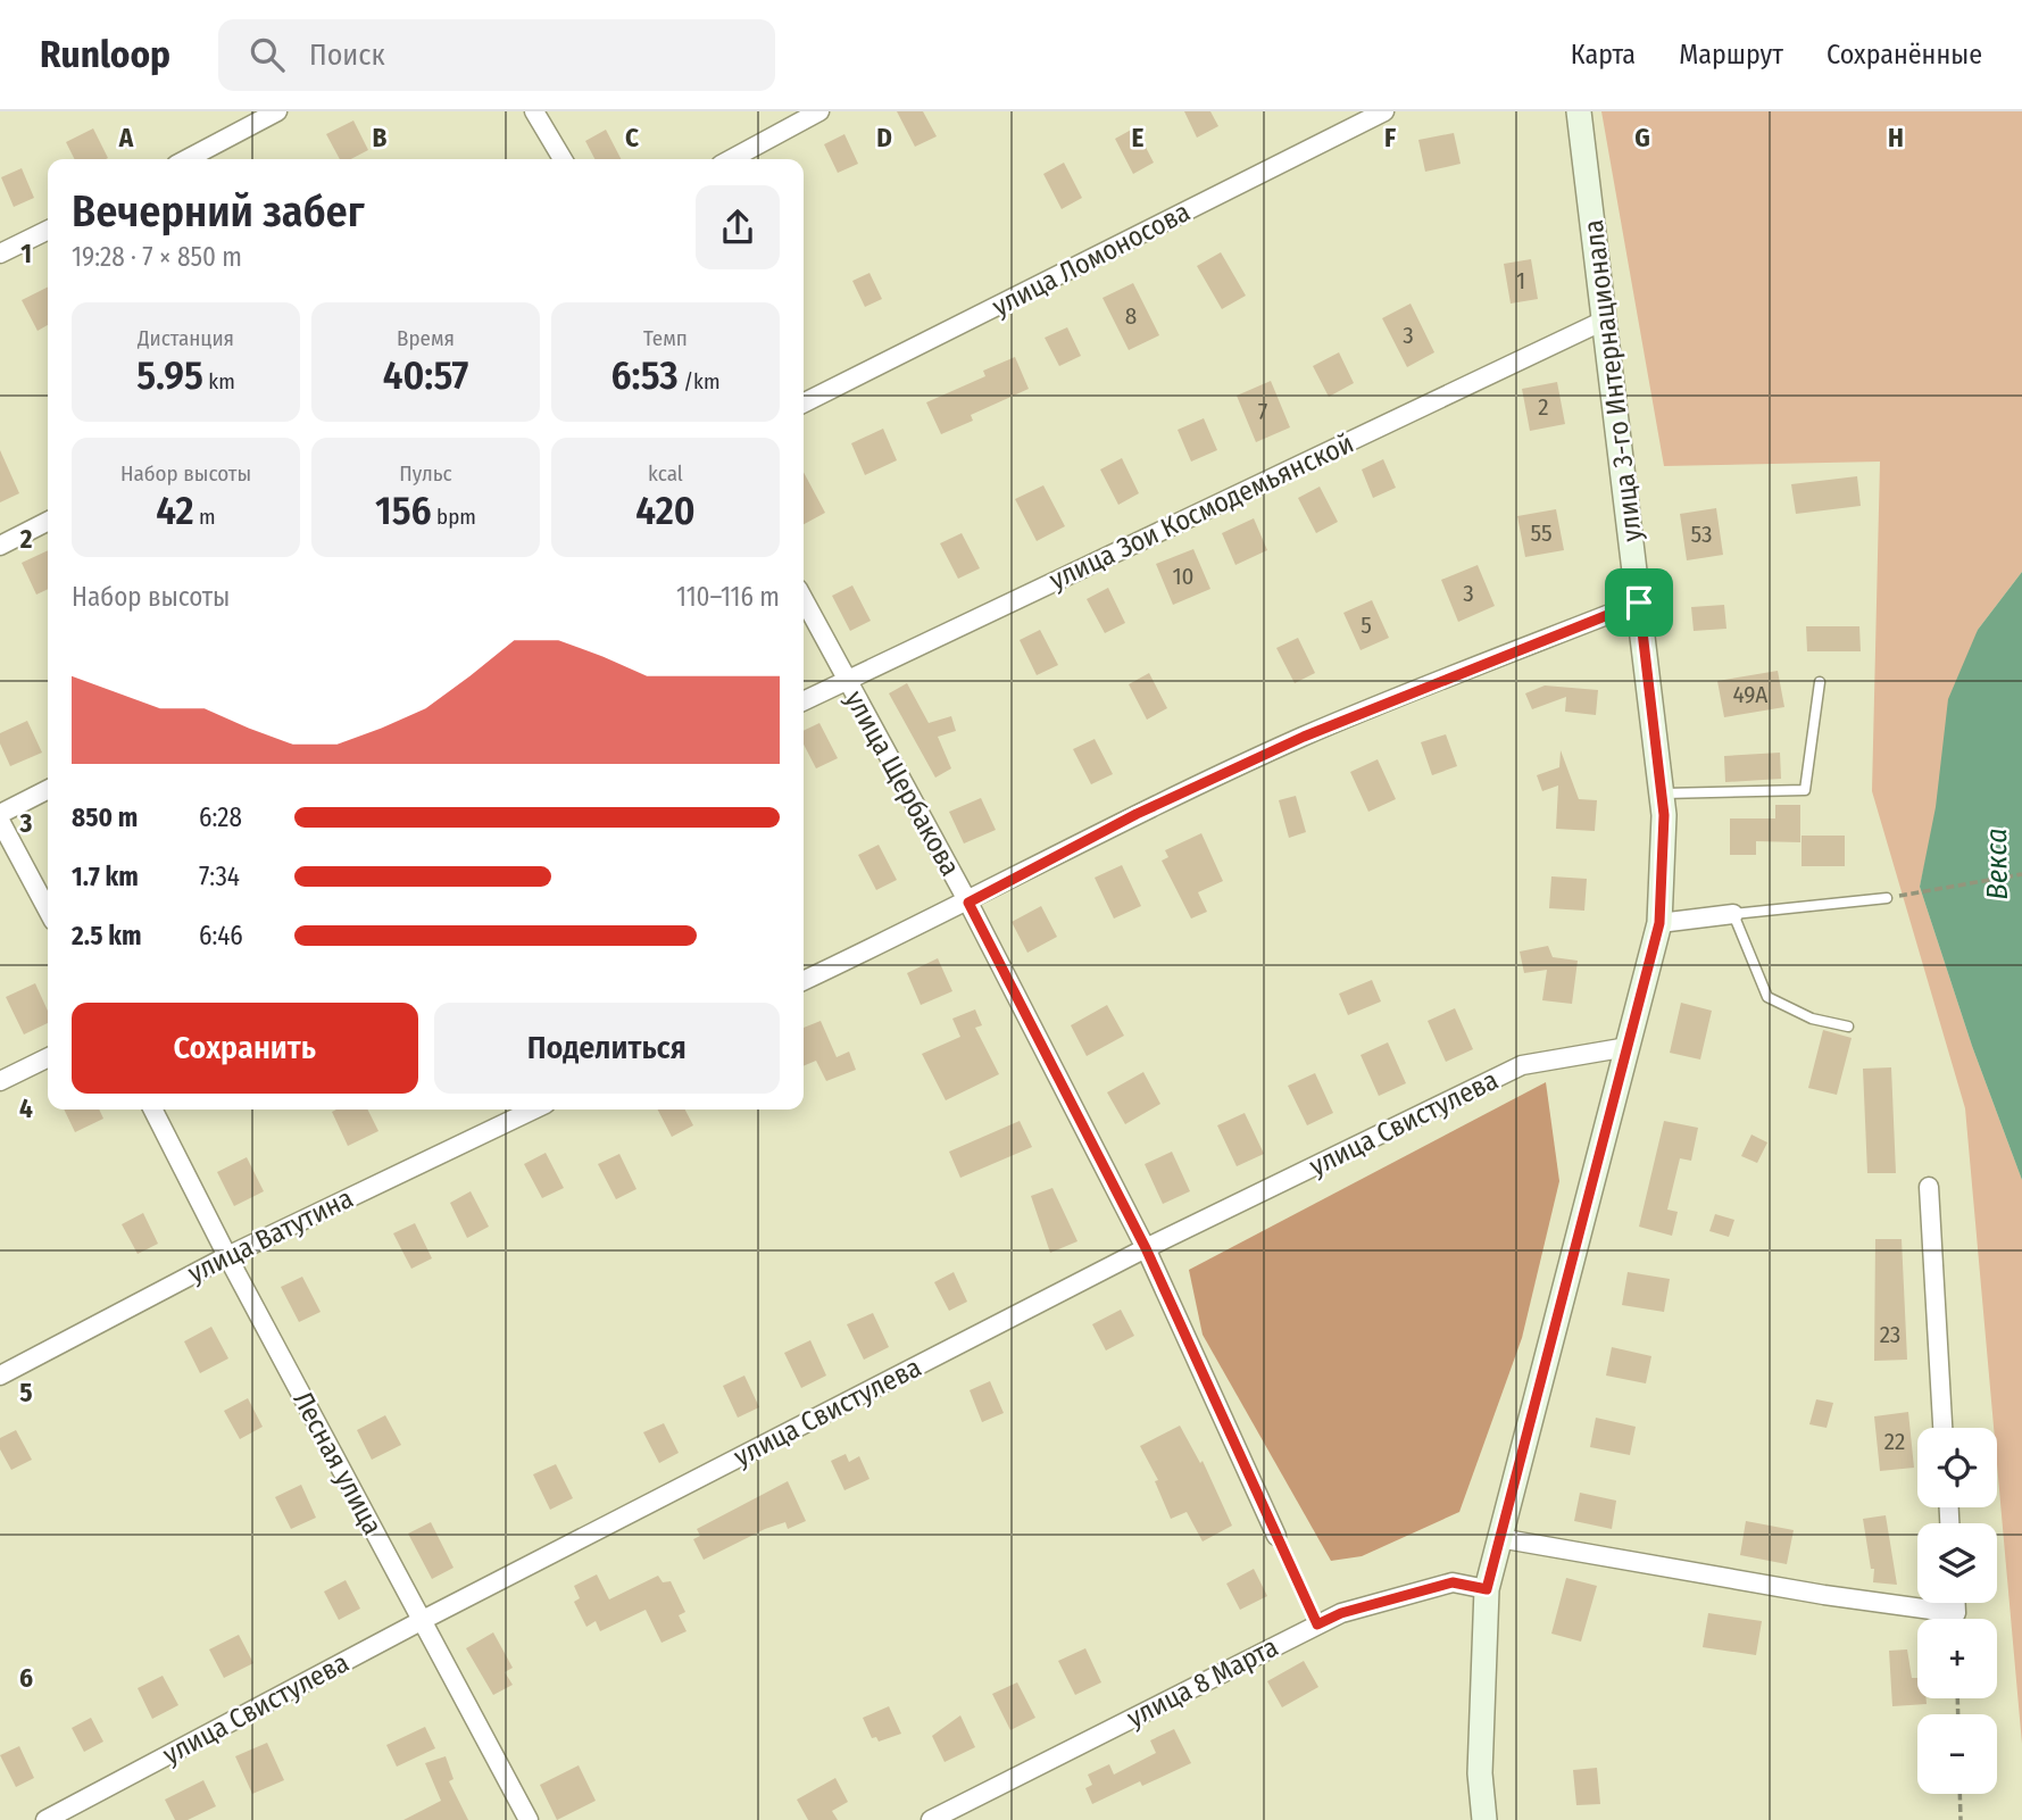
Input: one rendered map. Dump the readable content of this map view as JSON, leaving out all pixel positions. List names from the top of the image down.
{
  "streets": {
    "main road": ["улица 3-го Интернационала"],
    "street": [
      "улица Ломоносова",
      "улица Зои Космодемьянской",
      "улица Щербакова",
      "улица Свистулева",
      "улица Ватутина",
      "Лесная улица",
      "улица 8 Марта"
    ]
  },
  "crossings": [
    ["улица 3-го Интернационала", "улица Зои Космодемьянской"],
    ["улица 3-го Интернационала", "улица Свистулева"],
    ["улица 3-го Интернационала", "улица 8 Марта"],
    ["улица Зои Космодемьянской", "улица Щербакова"],
    ["улица Щербакова", "улица Свистулева"],
    ["улица Свистулева", "Лесная улица"],
    ["улица Ватутина", "Лесная улица"]
  ],
  "water": ["Векса"],
  "house_numbers": [
    "1",
    "8",
    "3",
    "2",
    "7",
    "55",
    "53",
    "10",
    "3",
    "5",
    "49А",
    "23",
    "22"
  ],
  "page": {
    "header": "Runloop",
    "search": "Поиск",
    "nav": ["Карта", "Маршрут", "Сохранённые"],
    "heading": ["Вечерний забег", "19:28 · 7 × 850 m"],
    "stats": [
      ["Дистанция", "5.95 km"],
      ["Время", "40:57"],
      ["Темп", "6:53 /km"],
      ["Набор высоты", "42 m"],
      ["Пульс", "156 bpm"],
      ["kcal", "420"]
    ],
    "chart": ["Набор высоты", "110–116 m"],
    "list": [
      {
        "name": "850 m",
        "note": "6:28"
      },
      {
        "name": "1.7 km",
        "note": "7:34"
      },
      {
        "name": "2.5 km",
        "note": "6:46"
      }
    ],
    "buttons": ["Сохранить", "Поделиться"],
    "map_buttons": ["+", "−"]
  },
  "grid": {
    "columns": [
      "A",
      "B",
      "C",
      "D",
      "E",
      "F",
      "G",
      "H"
    ],
    "rows": [
      "1",
      "2",
      "3",
      "4",
      "5",
      "6"
    ]
  }
}
